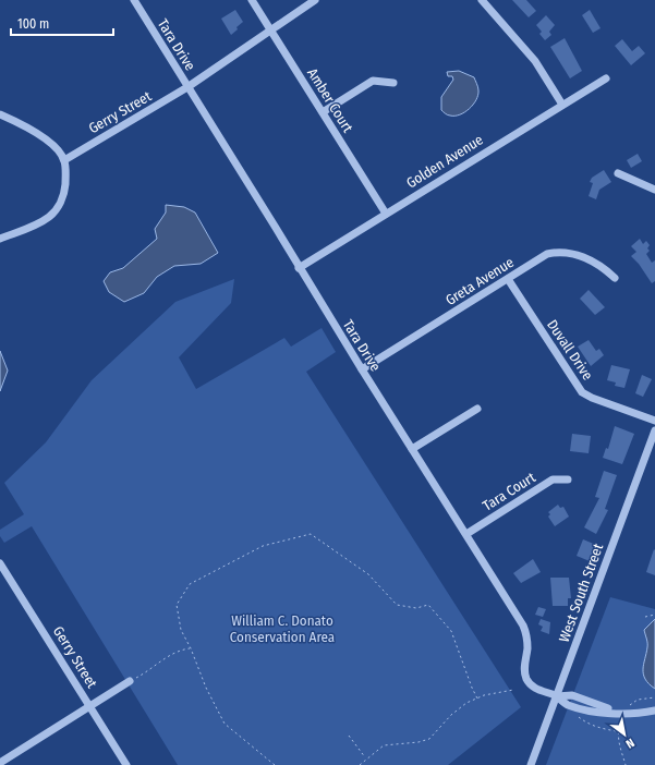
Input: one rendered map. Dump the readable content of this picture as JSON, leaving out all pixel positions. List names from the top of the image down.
{
  "streets": {
    "street": [
      "Tara Drive",
      "Amber Court",
      "Gerry Street",
      "Golden Avenue",
      "Greta Avenue",
      "Duvall Drive",
      "Tara Court",
      "West South Street"
    ]
  },
  "crossings": [
    ["Tara Drive", "Gerry Street"],
    ["Tara Drive", "Golden Avenue"],
    ["Tara Drive", "Greta Avenue"],
    ["Tara Drive", "Tara Court"],
    ["Tara Drive", "West South Street"],
    ["Amber Court", "Gerry Street"],
    ["Amber Court", "Golden Avenue"],
    ["Greta Avenue", "Duvall Drive"]
  ],
  "parks": ["William C. Donato Conservation Area"],
  "scale_bar": "100 m",
  "north": "bottom right"
}
